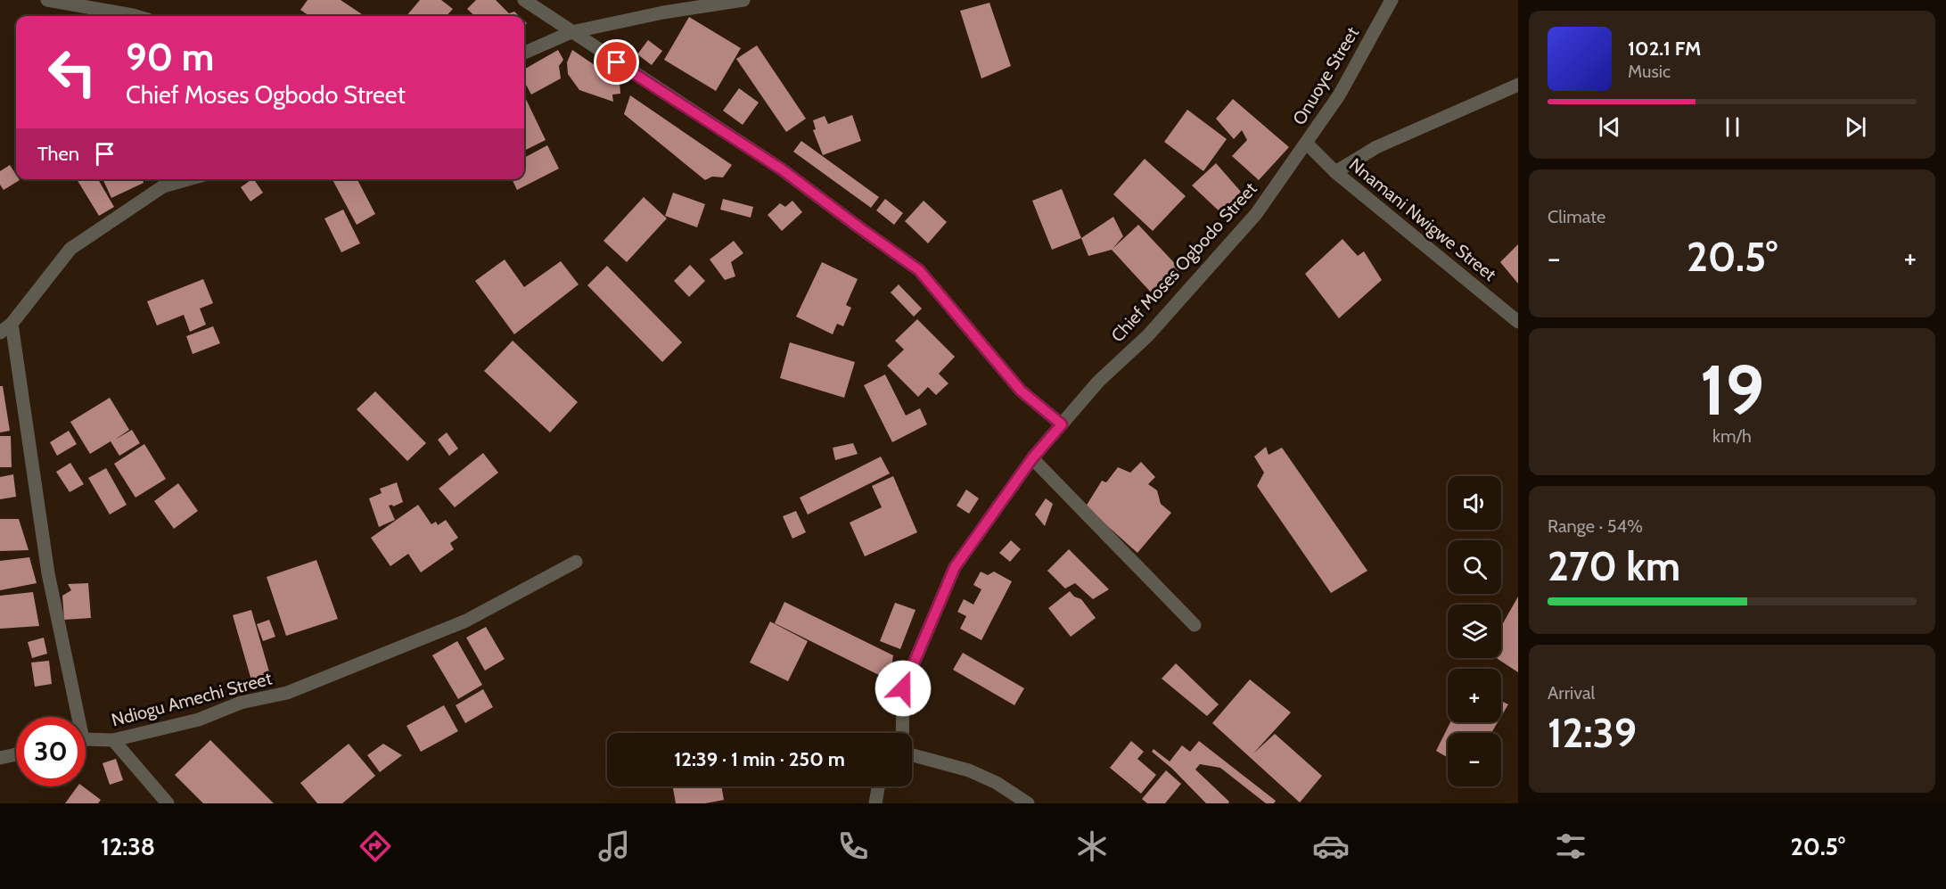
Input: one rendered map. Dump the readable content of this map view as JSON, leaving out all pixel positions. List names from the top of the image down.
{
  "streets": {
    "street": [
      "Onuoye Street",
      "Nnamani Nwigwe Street",
      "Chief Moses Ogbodo Street",
      "Ndiogu Amechi Street"
    ]
  },
  "crossings": [
    ["Onuoye Street", "Nnamani Nwigwe Street"],
    ["Onuoye Street", "Chief Moses Ogbodo Street"],
    ["Nnamani Nwigwe Street", "Chief Moses Ogbodo Street"]
  ],
  "page": {
    "turn": ["90 m", "Chief Moses Ogbodo Street"],
    "song": ["102.1 FM", "Music"],
    "then": "Then",
    "tile": [
      "Climate",
      ["19", "km/h"],
      ["Range · 54%", "270 km"],
      ["Arrival", "12:39"]
    ],
    "heat": ["−", "20.5°", "+"],
    "map_buttons": ["+", "−"],
    "limit": "30",
    "trip": "12:39 · 1 min · 250 m",
    "tabs": ["12:38", "20.5°"]
  }
}
